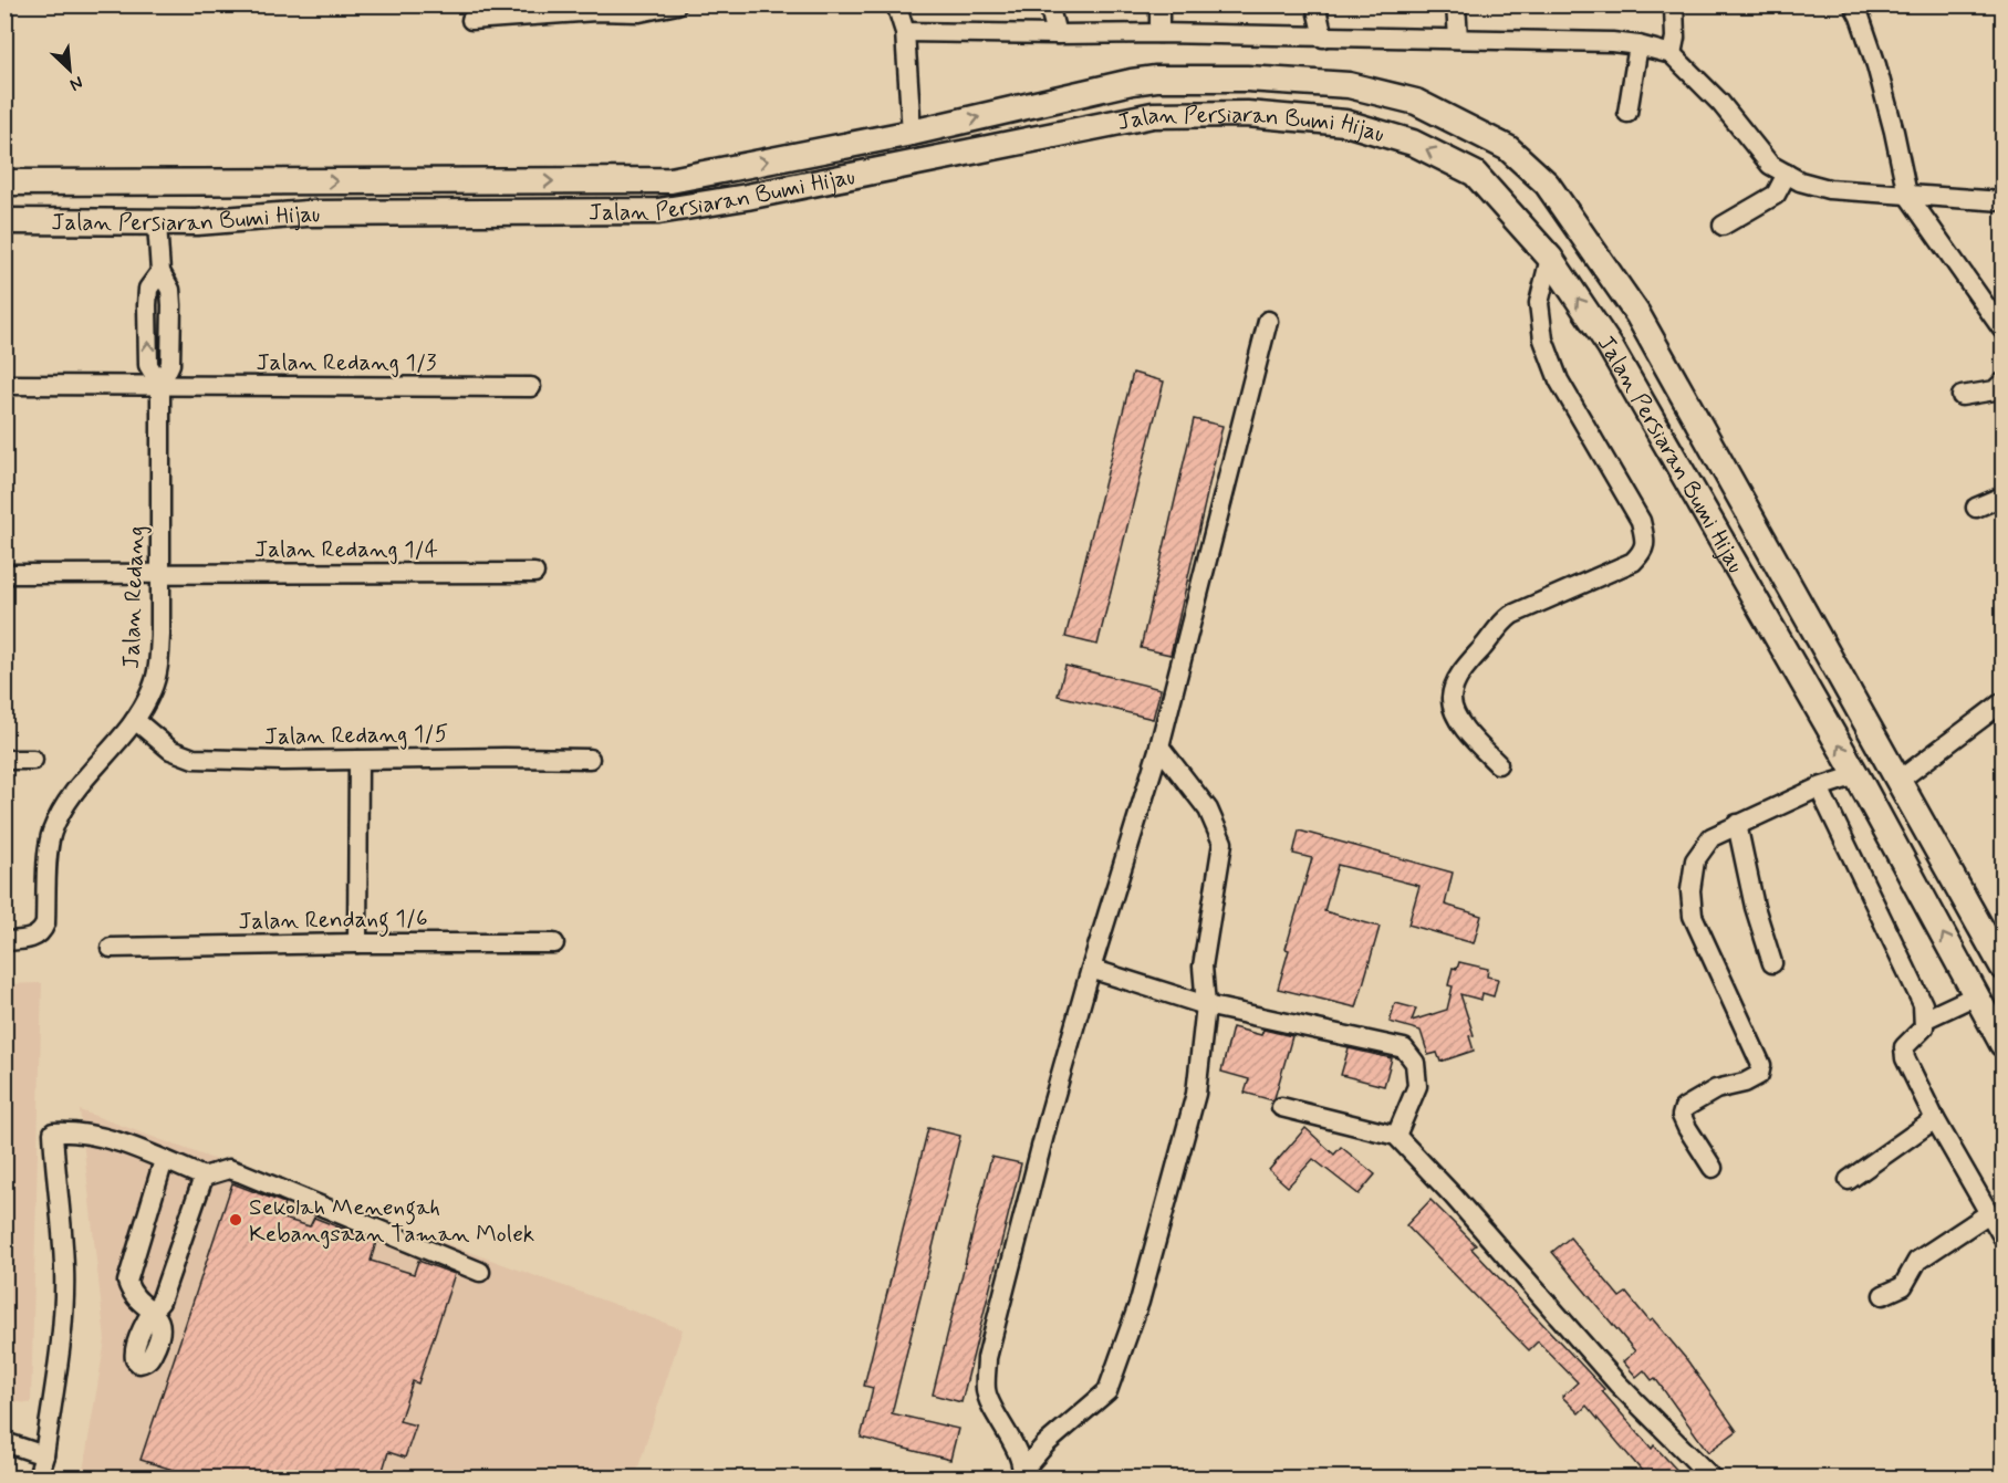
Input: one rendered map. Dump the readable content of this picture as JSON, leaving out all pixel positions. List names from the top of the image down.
{
  "streets": {
    "main road": ["Jalan Persiaran Bumi Hijau"],
    "street": [
      "Jalan Redang 1/3",
      "Jalan Redang 1/4",
      "Jalan Redang",
      "Jalan Redang 1/5",
      "Jalan Rendang 1/6"
    ]
  },
  "crossings": [
    ["Jalan Persiaran Bumi Hijau", "Jalan Redang"],
    ["Jalan Redang 1/3", "Jalan Redang"],
    ["Jalan Redang 1/4", "Jalan Redang"],
    ["Jalan Redang", "Jalan Redang 1/5"]
  ],
  "places": ["Sekolah Menengah Kebangsaan Taman Molek"],
  "north": "bottom right"
}
